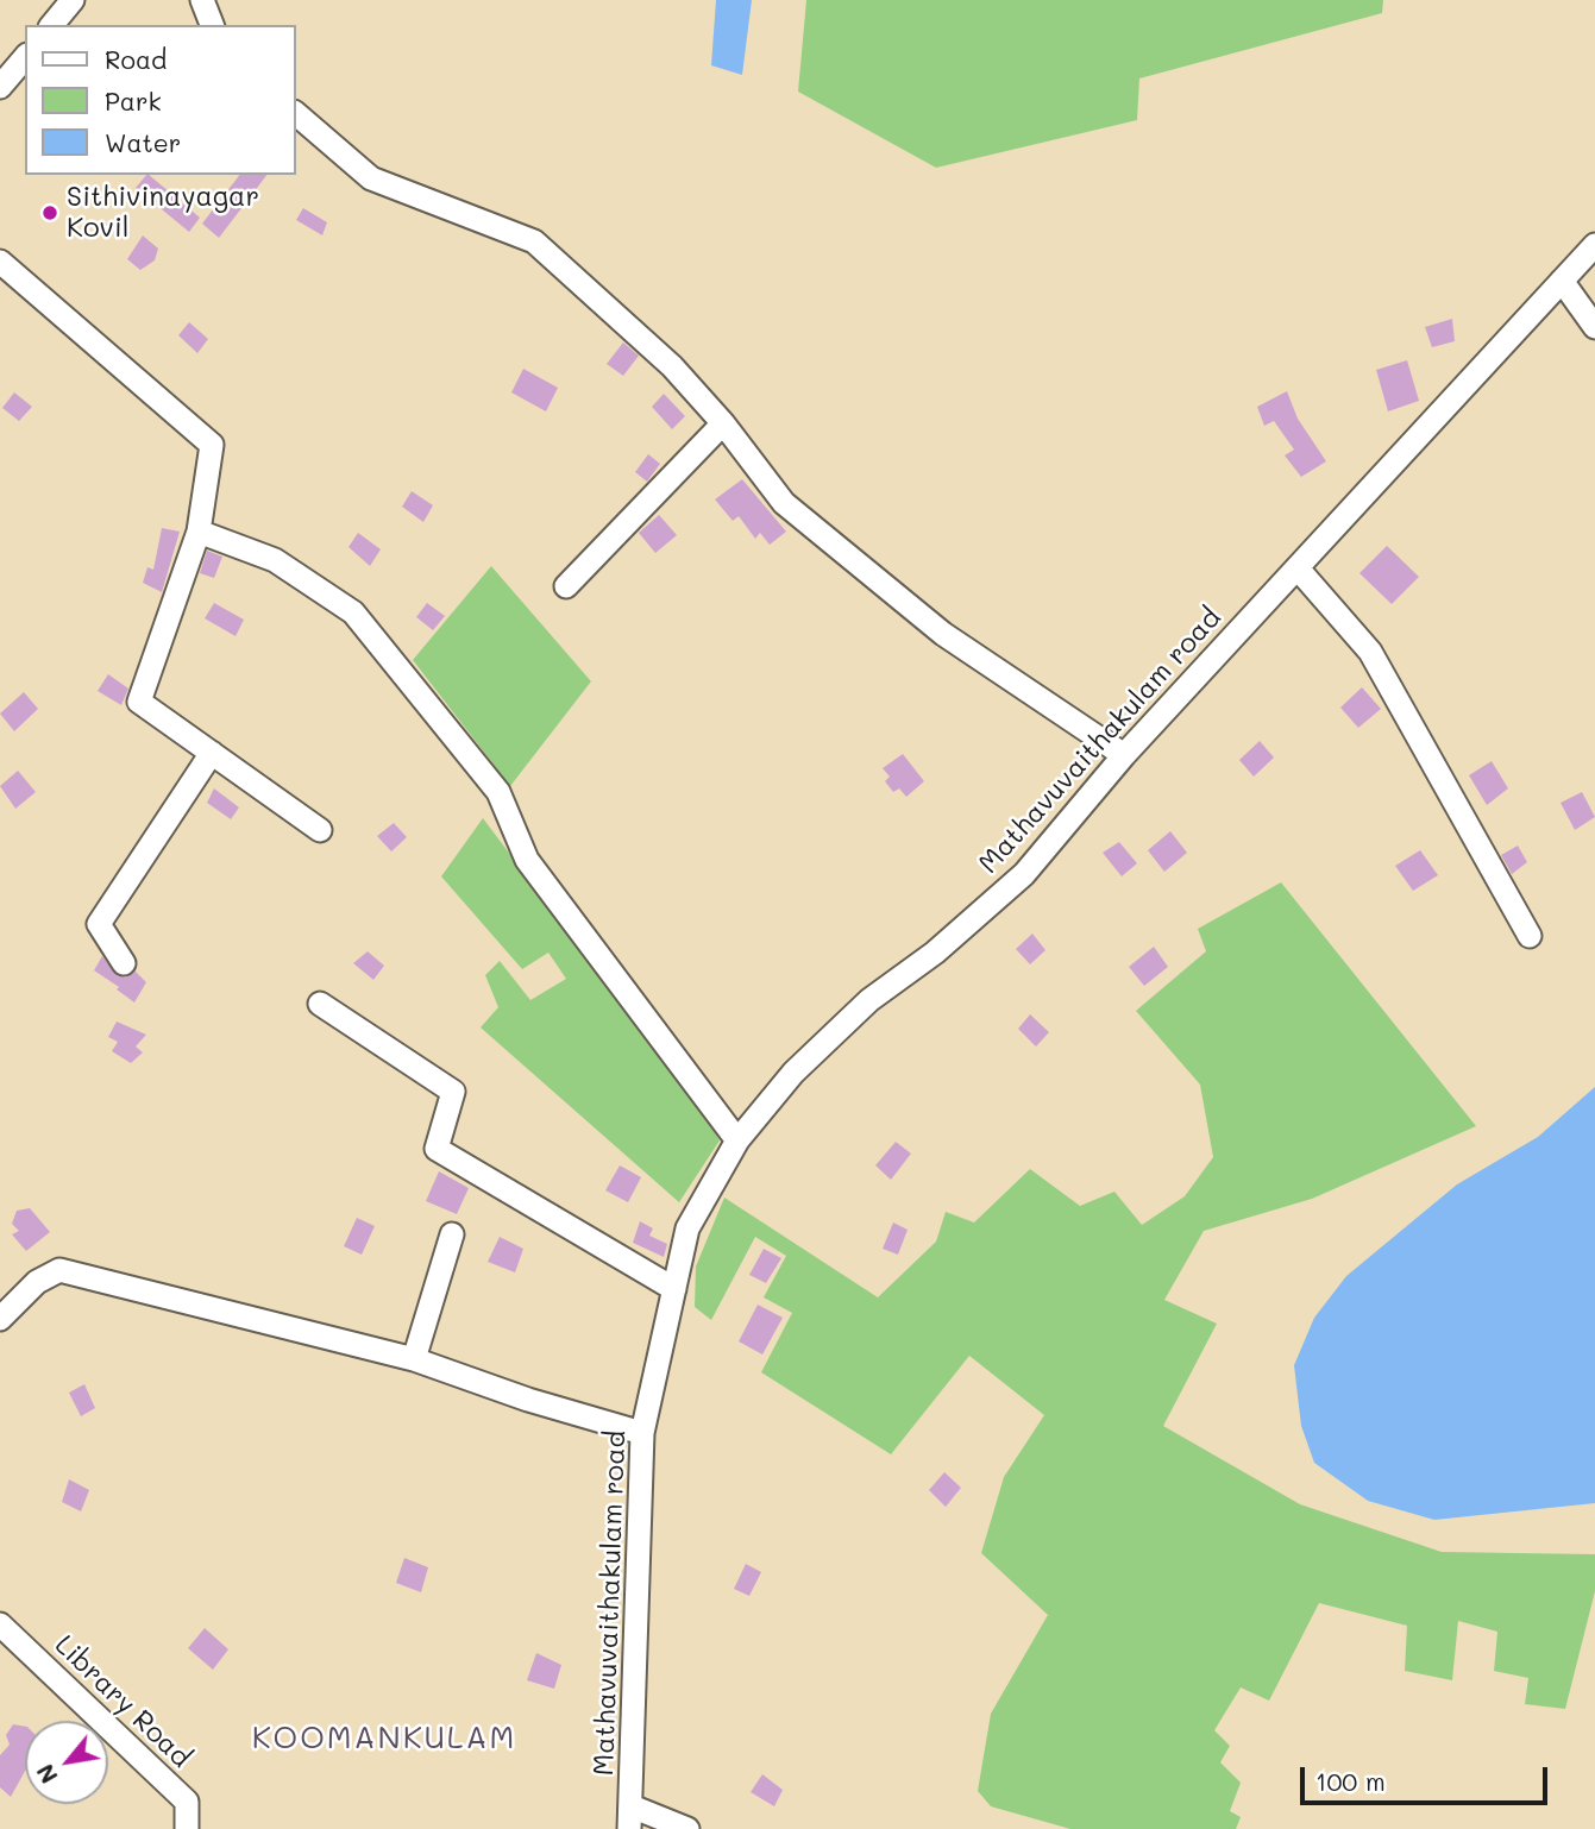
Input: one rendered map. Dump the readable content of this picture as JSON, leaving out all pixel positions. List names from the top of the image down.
{
  "streets": {
    "street": ["Mathavuvaithakulam road", "Library Road"]
  },
  "districts": ["KOOMANKULAM"],
  "places": ["Sithivinayagar Kovil"],
  "legend": ["Road", "Park", "Water"],
  "scale_bar": "100 m",
  "north": "bottom left"
}
